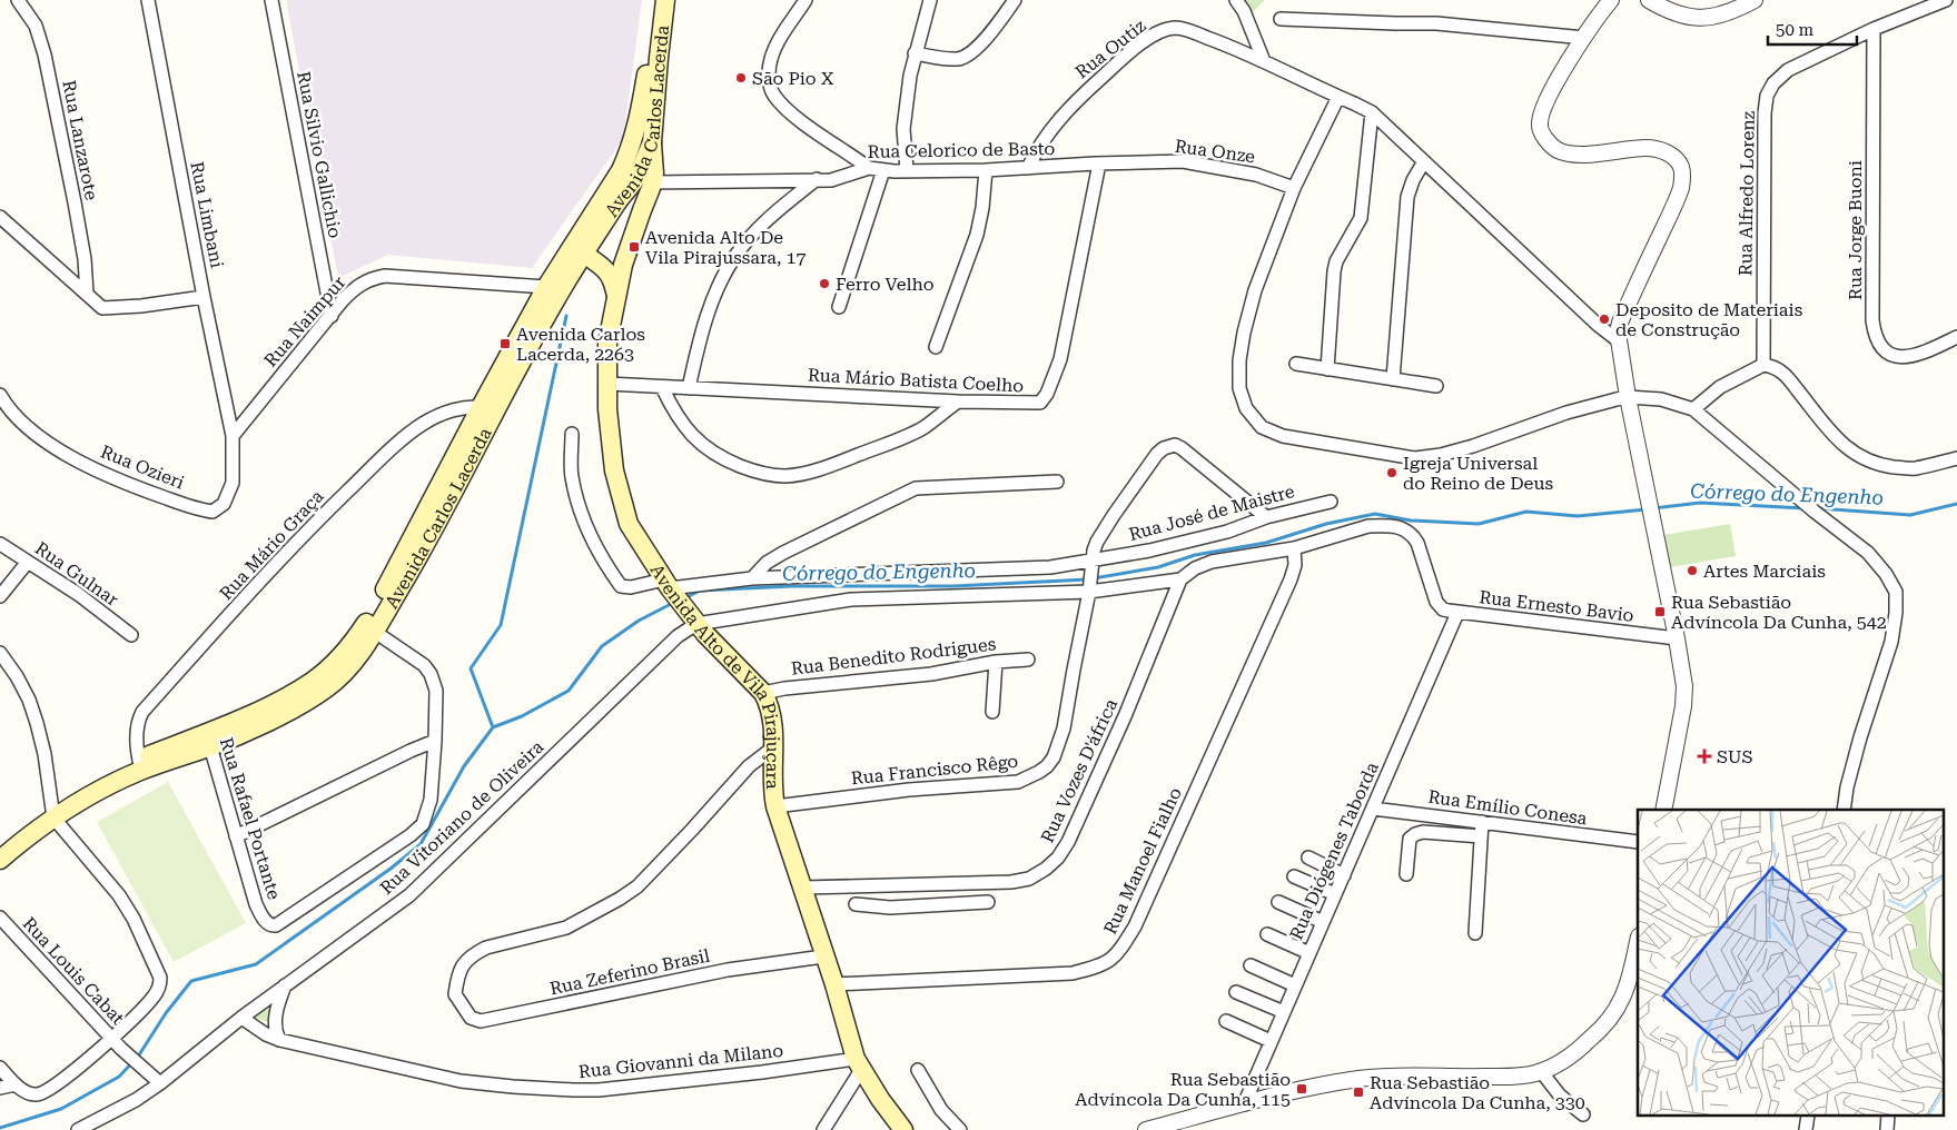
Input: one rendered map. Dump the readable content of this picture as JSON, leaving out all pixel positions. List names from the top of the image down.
{
  "streets": {
    "main road": ["Avenida Carlos Lacerda", "Avenida Alto de Vila Pirajuçara"],
    "street": [
      "Rua Outiz",
      "Rua Lanzarote",
      "Rua Celorico de Basto",
      "Rua Onze",
      "Rua Silvio Gallichio",
      "Rua Alfredo Lorenz",
      "Rua Limbani",
      "Rua Jorge Buoni",
      "Rua Naimpur",
      "Rua Mário Batista Coelho",
      "Rua Ozieri",
      "Rua José de Maistre",
      "Rua Mário Graça",
      "Rua Gulnar",
      "Rua Ernesto Bavio",
      "Rua Benedito Rodrigues",
      "Rua Francisco Rêgo",
      "Rua Vozes D'áfrica",
      "Rua Emílio Conesa",
      "Rua Vitoriano de Oliveira",
      "Rua Rafael Portante",
      "Rua Diógenes Taborda",
      "Rua Manoel Fialho",
      "Rua Louis Cabat",
      "Rua Zeferino Brasil",
      "Rua Giovanni da Milano"
    ]
  },
  "crossings": [
    ["Rua Outiz", "Rua Celorico de Basto"],
    ["Avenida Carlos Lacerda", "Rua Celorico de Basto"],
    ["Avenida Carlos Lacerda", "Rua Naimpur"],
    ["Avenida Carlos Lacerda", "Rua Mário Graça"],
    ["Avenida Carlos Lacerda", "Avenida Alto de Vila Pirajuçara"],
    ["Avenida Carlos Lacerda", "Rua Rafael Portante"],
    ["Rua Celorico de Basto", "Rua Onze"],
    ["Rua Celorico de Basto", "Rua Mário Batista Coelho"],
    ["Rua Celorico de Basto", "Avenida Alto de Vila Pirajuçara"],
    ["Rua Onze", "Rua Mário Batista Coelho"],
    ["Rua Silvio Gallichio", "Rua Naimpur"],
    ["Rua Alfredo Lorenz", "Rua Jorge Buoni"],
    ["Rua Limbani", "Rua Naimpur"],
    ["Rua Limbani", "Rua Ozieri"],
    ["Rua Naimpur", "Rua Ozieri"],
    ["Rua Mário Batista Coelho", "Avenida Alto de Vila Pirajuçara"],
    ["Rua José de Maistre", "Avenida Alto de Vila Pirajuçara"],
    ["Rua José de Maistre", "Rua Francisco Rêgo"],
    ["Rua Ernesto Bavio", "Rua Diógenes Taborda"],
    ["Rua Ernesto Bavio", "Rua Manoel Fialho"],
    ["Rua Benedito Rodrigues", "Avenida Alto de Vila Pirajuçara"],
    ["Avenida Alto de Vila Pirajuçara", "Rua Francisco Rêgo"],
    ["Avenida Alto de Vila Pirajuçara", "Rua Vozes D'áfrica"],
    ["Avenida Alto de Vila Pirajuçara", "Rua Vitoriano de Oliveira"],
    ["Avenida Alto de Vila Pirajuçara", "Rua Manoel Fialho"],
    ["Avenida Alto de Vila Pirajuçara", "Rua Zeferino Brasil"],
    ["Avenida Alto de Vila Pirajuçara", "Rua Giovanni da Milano"],
    ["Rua Emílio Conesa", "Rua Diógenes Taborda"],
    ["Rua Vitoriano de Oliveira", "Rua Louis Cabat"],
    ["Rua Vitoriano de Oliveira", "Rua Giovanni da Milano"]
  ],
  "water": ["Córrego do Engenho"],
  "places": {
    "other": [
      "São Pio X",
      "Ferro Velho",
      "Deposito de Materiais de Construção",
      "Igreja Universal do Reino de Deus",
      "Artes Marciais"
    ],
    "transit": [
      "Avenida Alto De Vila Pirajussara, 17",
      "Avenida Carlos Lacerda, 2263",
      "Rua Sebastião Advíncola Da Cunha, 542",
      "Rua Sebastião Advíncola Da Cunha, 115",
      "Rua Sebastião Advíncola Da Cunha, 330"
    ],
    "health": ["SUS"]
  },
  "scale_bar": "50 m"
}
